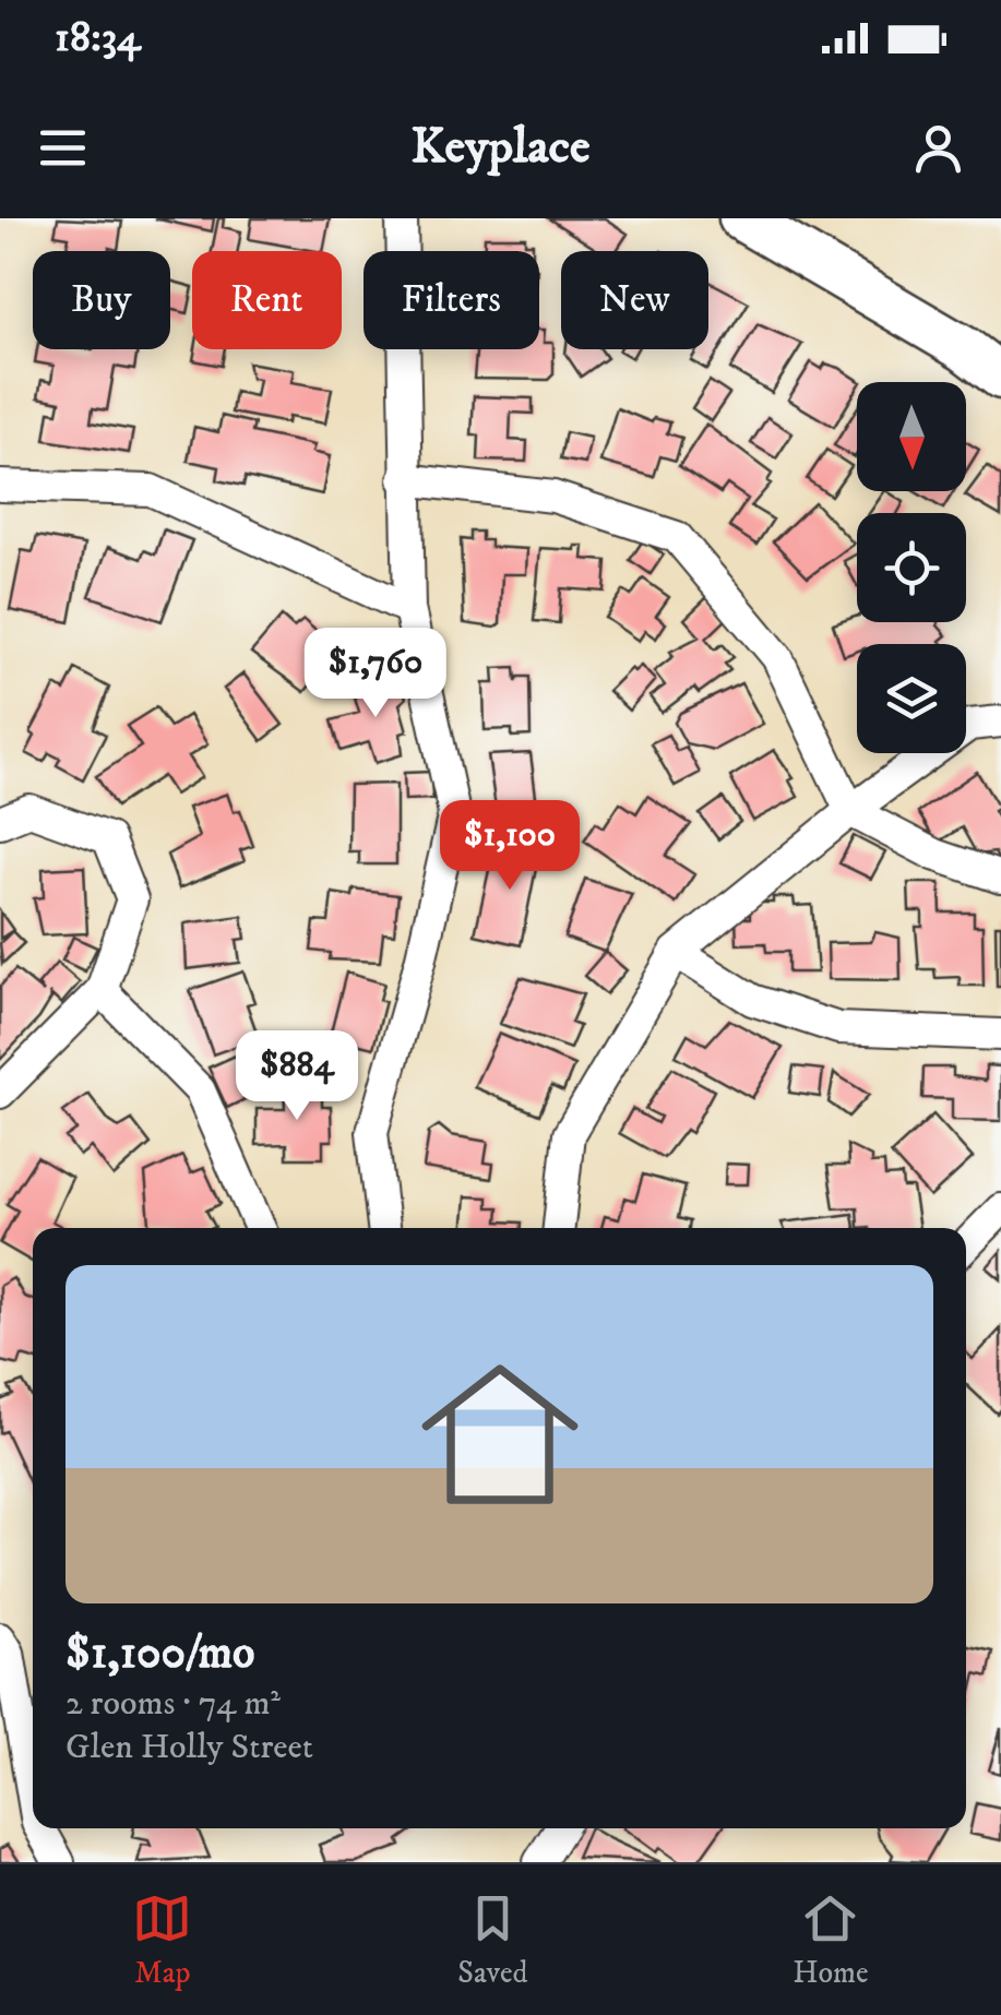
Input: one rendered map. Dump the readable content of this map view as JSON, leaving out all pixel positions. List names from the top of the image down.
{
  "north": "bottom",
  "page": {
    "status": "18:34",
    "header": "Keyplace",
    "chip": [
      "Buy",
      "Rent",
      "Filters",
      "New"
    ],
    "price": ["$1,760", "$1,100", "$884"],
    "list": [
      {
        "name": "$1,100/mo",
        "note": "2 rooms · 74 m² · Glen Holly Street"
      }
    ],
    "tabs": ["Map", "Saved", "Home"]
  }
}
